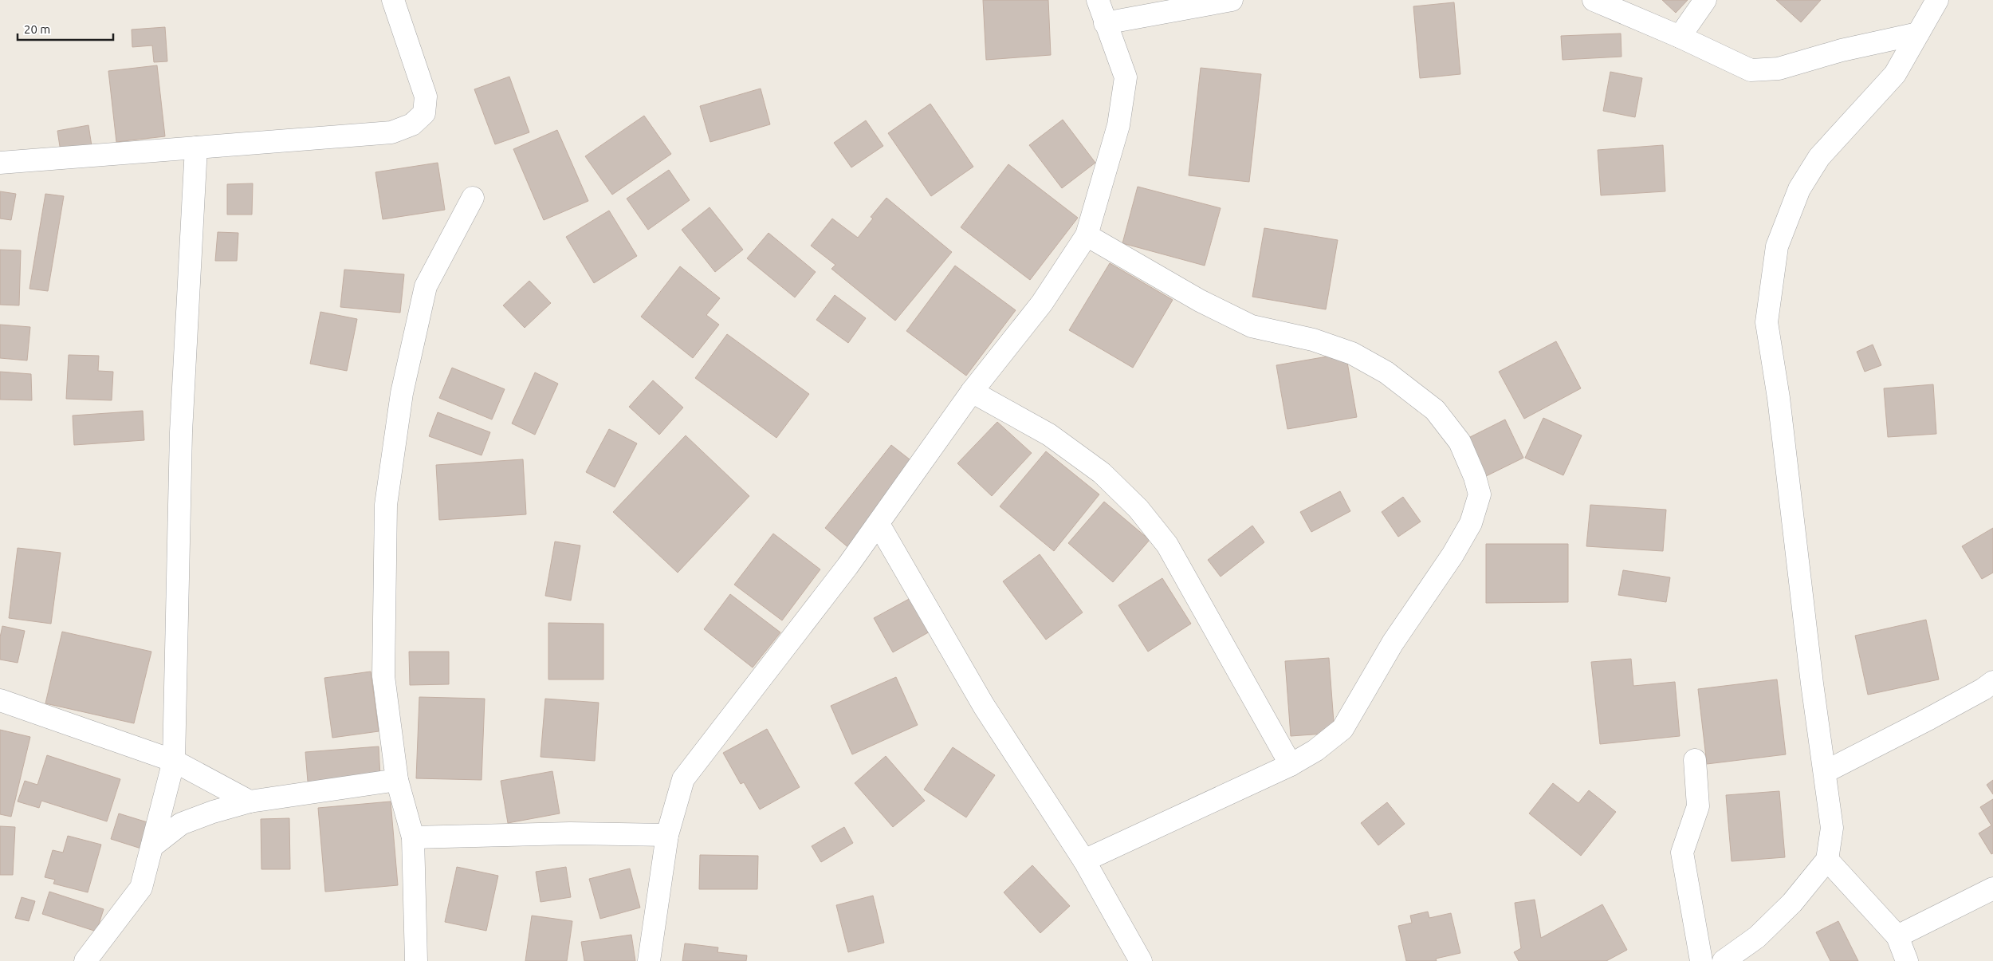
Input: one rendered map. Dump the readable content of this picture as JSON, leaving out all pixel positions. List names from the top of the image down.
{
  "scale_bar": "20 m"
}
